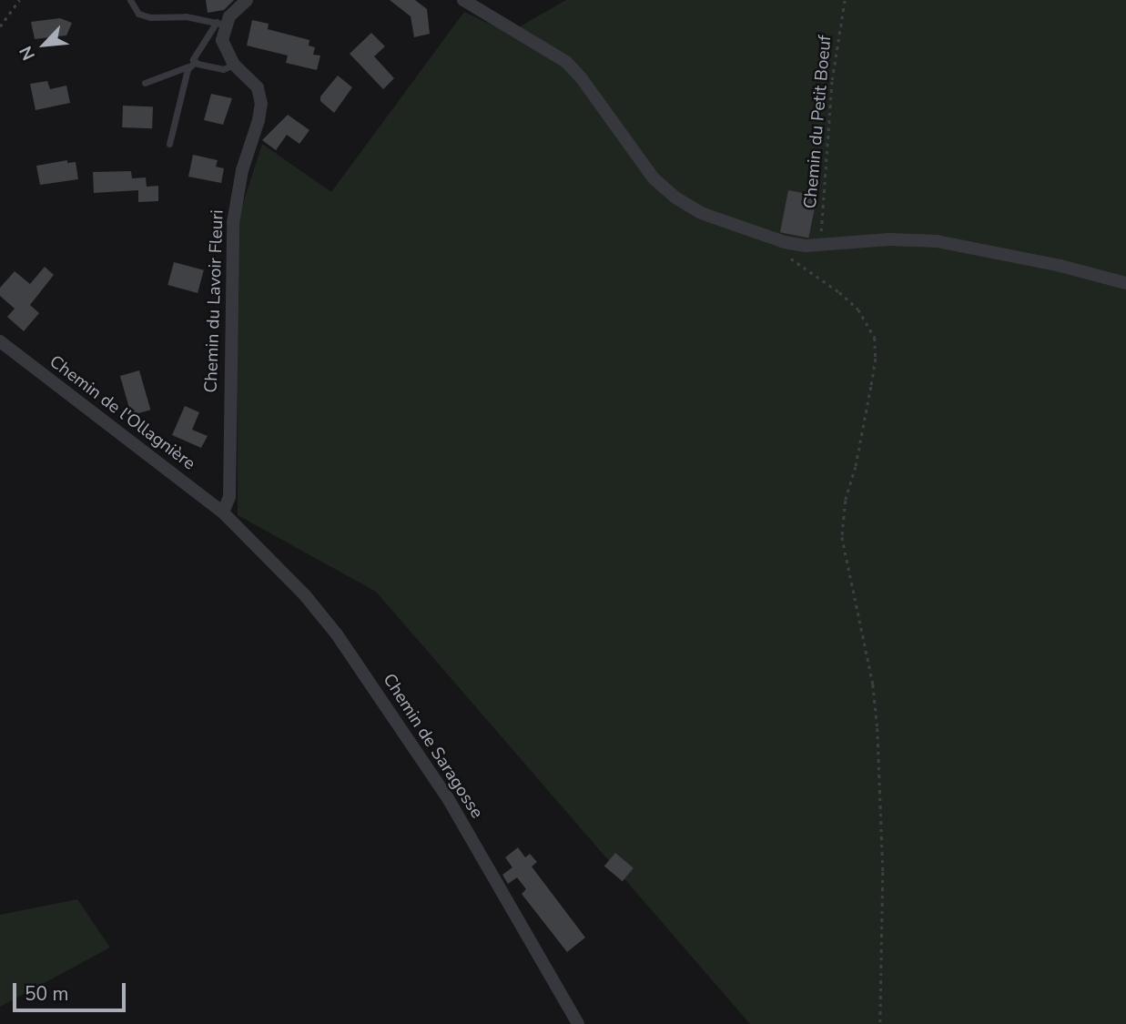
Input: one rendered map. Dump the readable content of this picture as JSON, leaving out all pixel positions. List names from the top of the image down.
{
  "streets": {
    "street": ["Chemin du Lavoir Fleuri", "Chemin de l'Ollagnière", "Chemin de Saragosse"],
    "path": ["Chemin du Petit Boeuf"]
  },
  "crossings": [
    ["Chemin du Lavoir Fleuri", "Chemin de l'Ollagnière"],
    ["Chemin du Lavoir Fleuri", "Chemin de Saragosse"],
    ["Chemin de l'Ollagnière", "Chemin de Saragosse"]
  ],
  "scale_bar": "50 m",
  "north": "bottom left"
}
